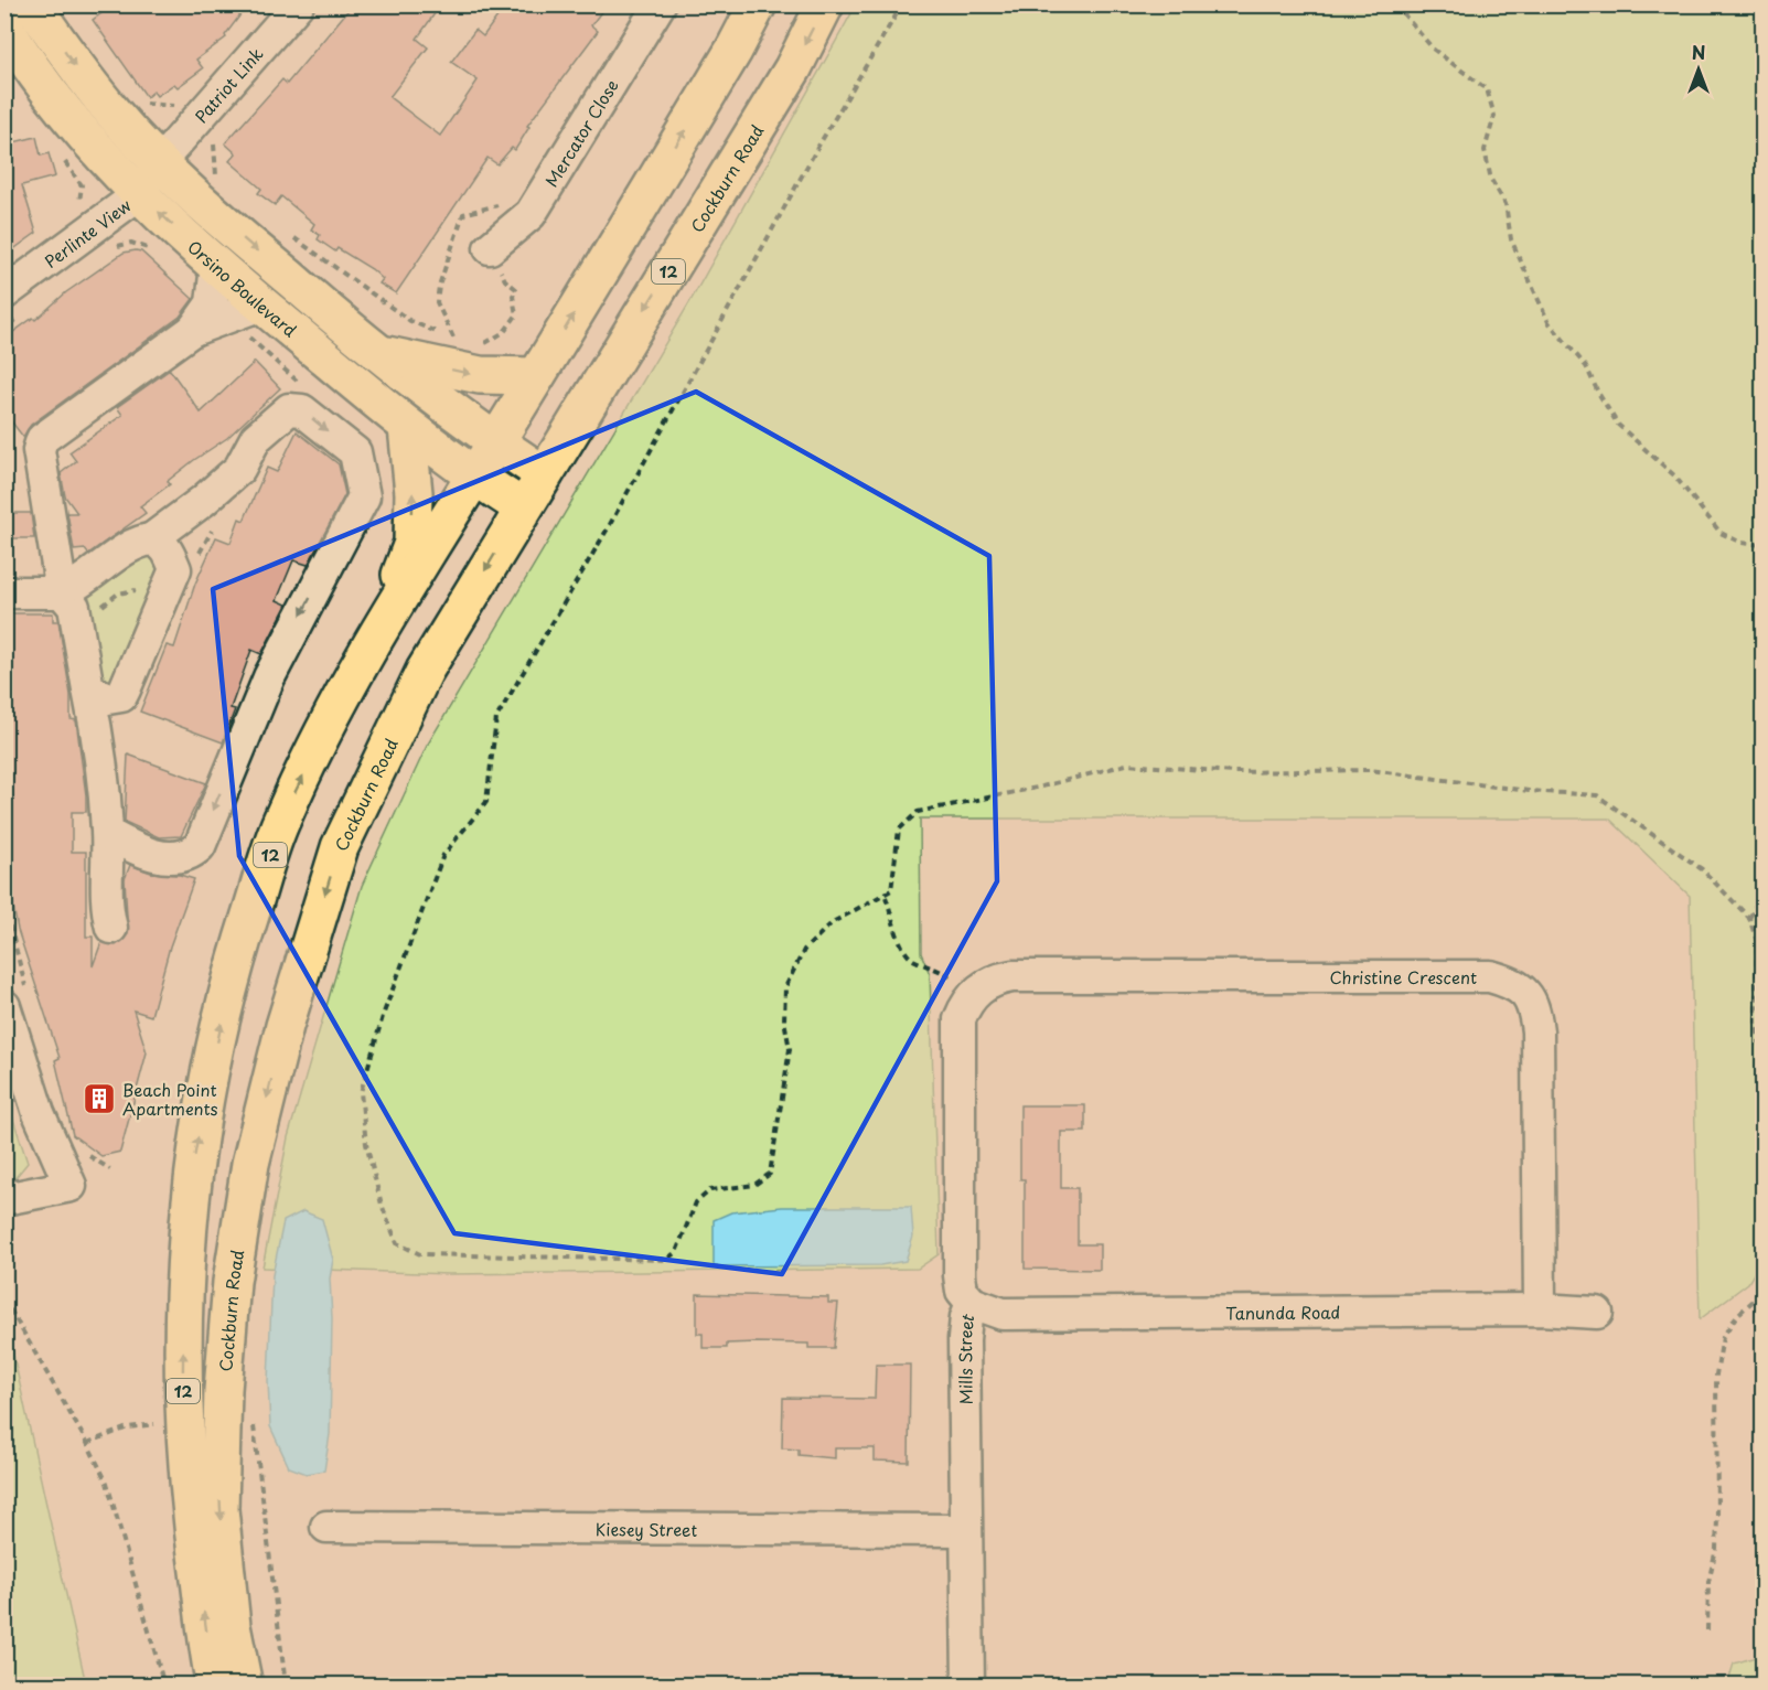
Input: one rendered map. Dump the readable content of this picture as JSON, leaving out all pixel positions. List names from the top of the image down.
{
  "streets": {
    "main road": ["Cockburn Road", "12", "Orsino Boulevard"],
    "street": [
      "Patriot Link",
      "Mercator Close",
      "Perlinte View",
      "Christine Crescent",
      "Tanunda Road",
      "Mills Street",
      "Kiesey Street"
    ]
  },
  "crossings": [
    ["Patriot Link", "Perlinte View"],
    ["Cockburn Road", "Orsino Boulevard"],
    ["Perlinte View", "Orsino Boulevard"],
    ["12", "Orsino Boulevard"],
    ["Christine Crescent", "Tanunda Road"],
    ["Christine Crescent", "Mills Street"],
    ["Tanunda Road", "Mills Street"],
    ["Mills Street", "Kiesey Street"]
  ],
  "places": {
    "building": ["Beach Point Apartments"]
  },
  "north": "top"
}
